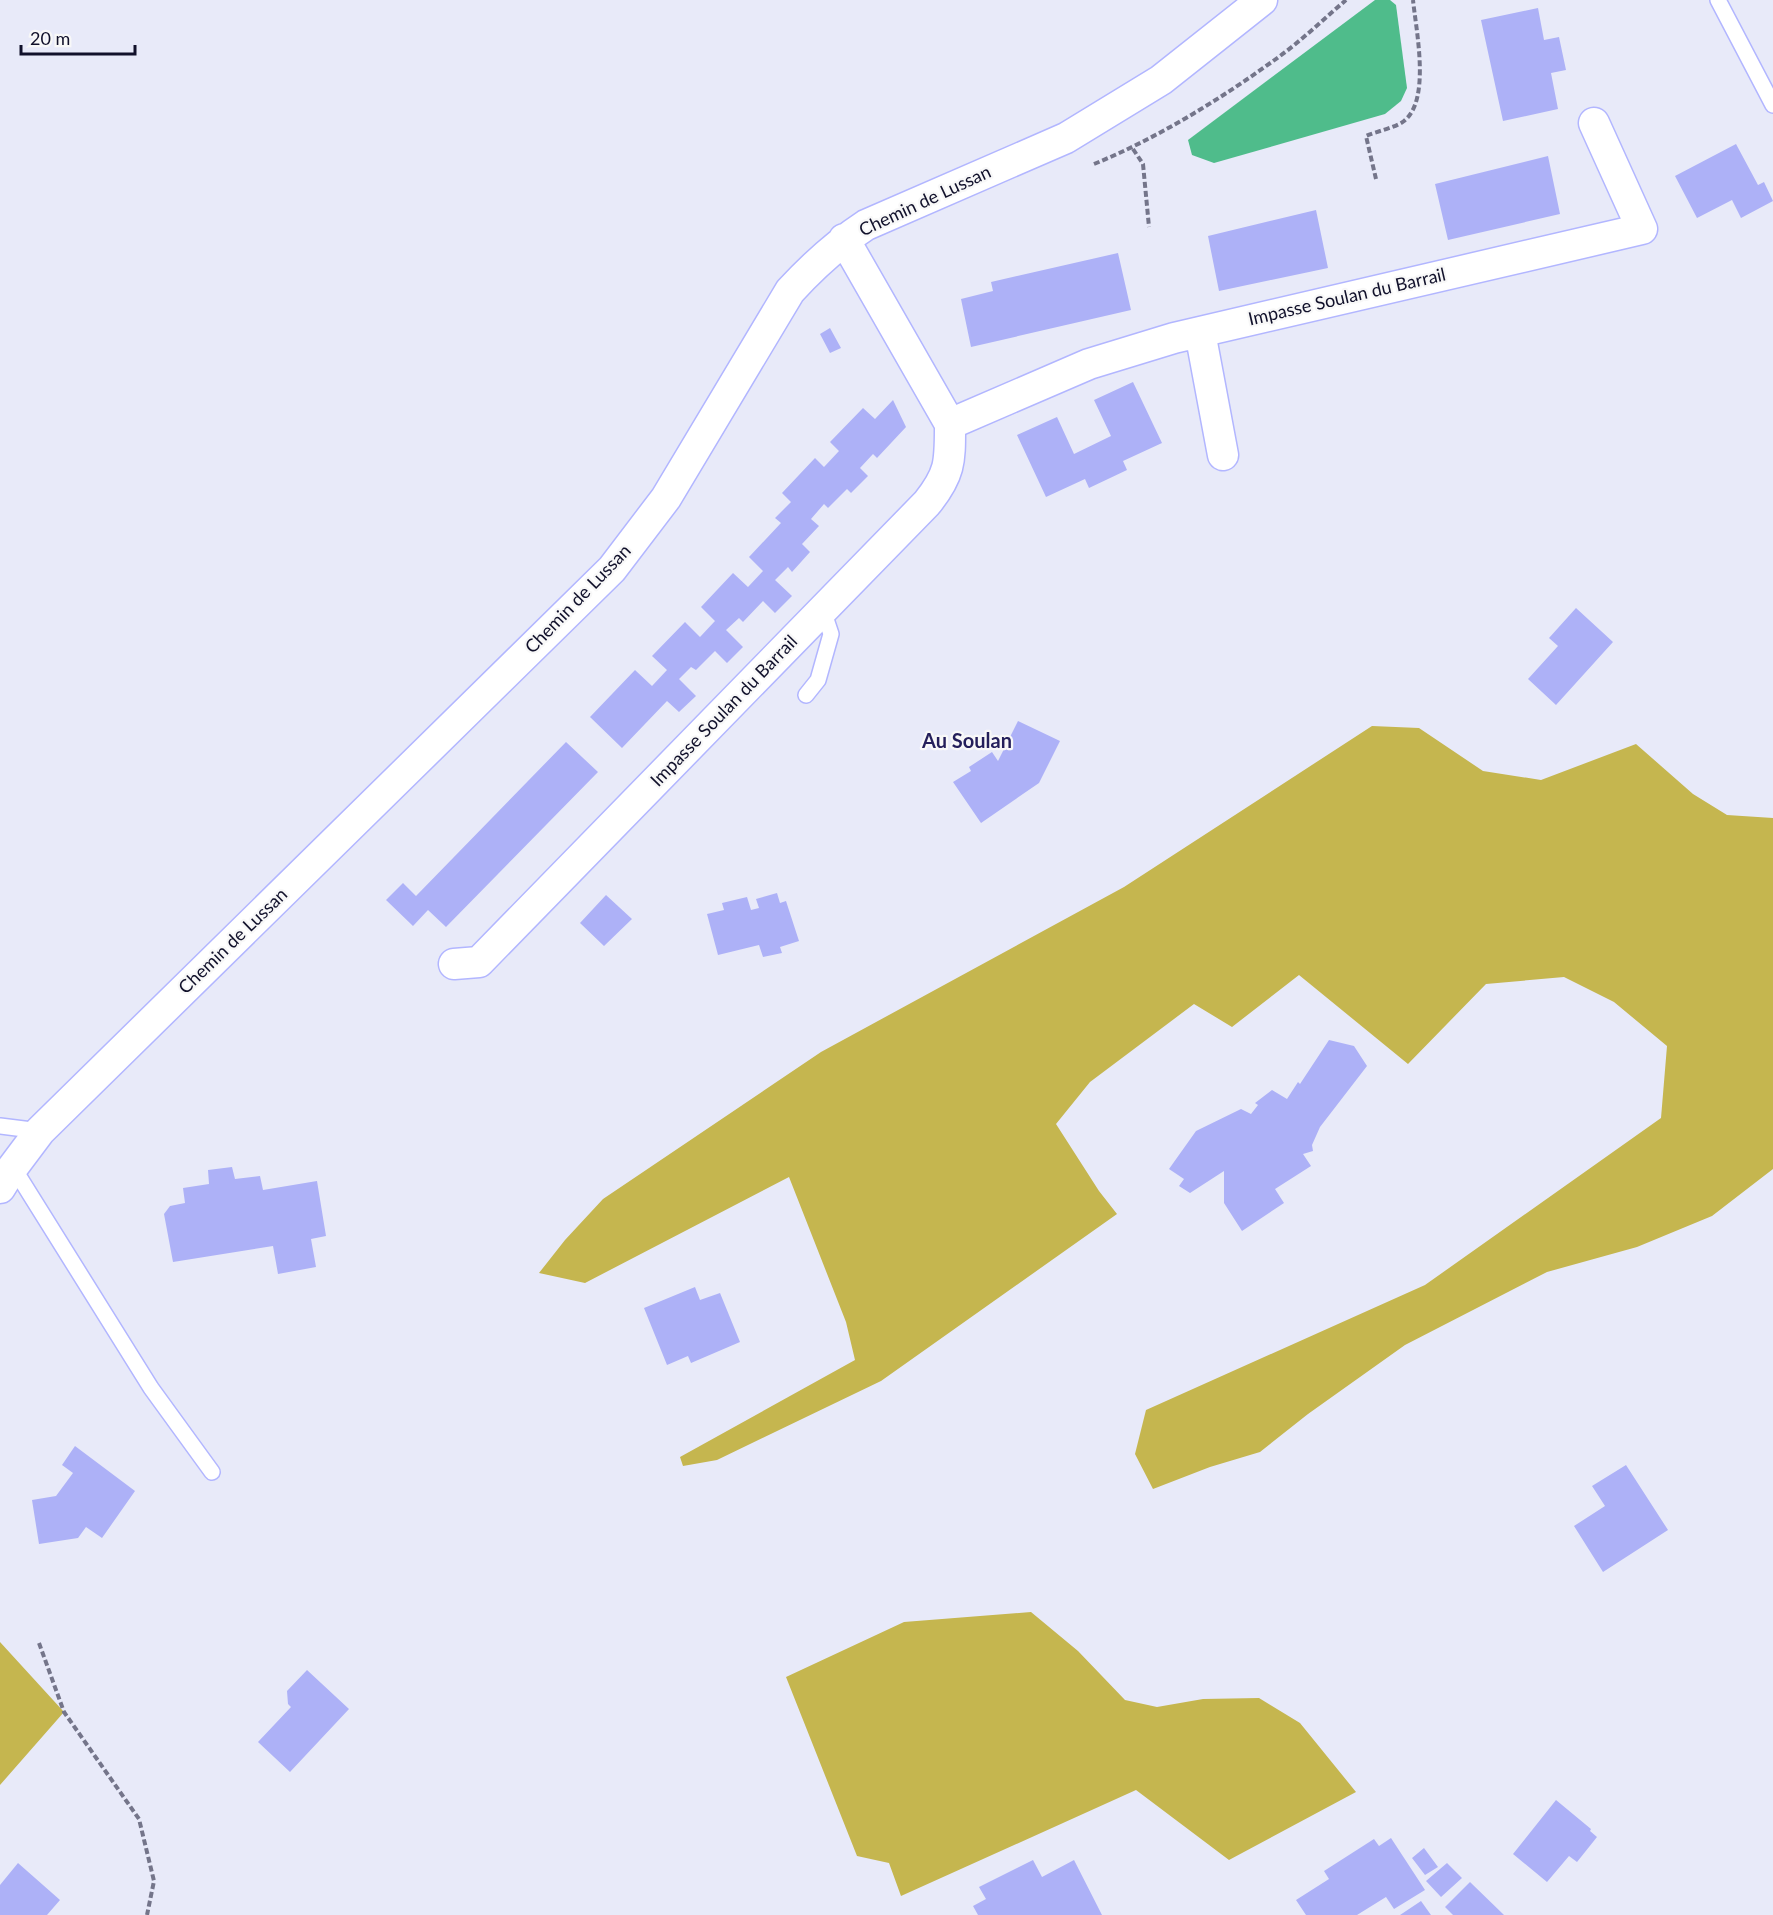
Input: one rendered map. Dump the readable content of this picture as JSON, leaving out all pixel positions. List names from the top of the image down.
{
  "streets": {
    "street": ["Chemin de Lussan", "Impasse Soulan du Barrail"]
  },
  "crossings": [
    ["Chemin de Lussan", "Impasse Soulan du Barrail"]
  ],
  "districts": ["Au Soulan"],
  "scale_bar": "20 m"
}
